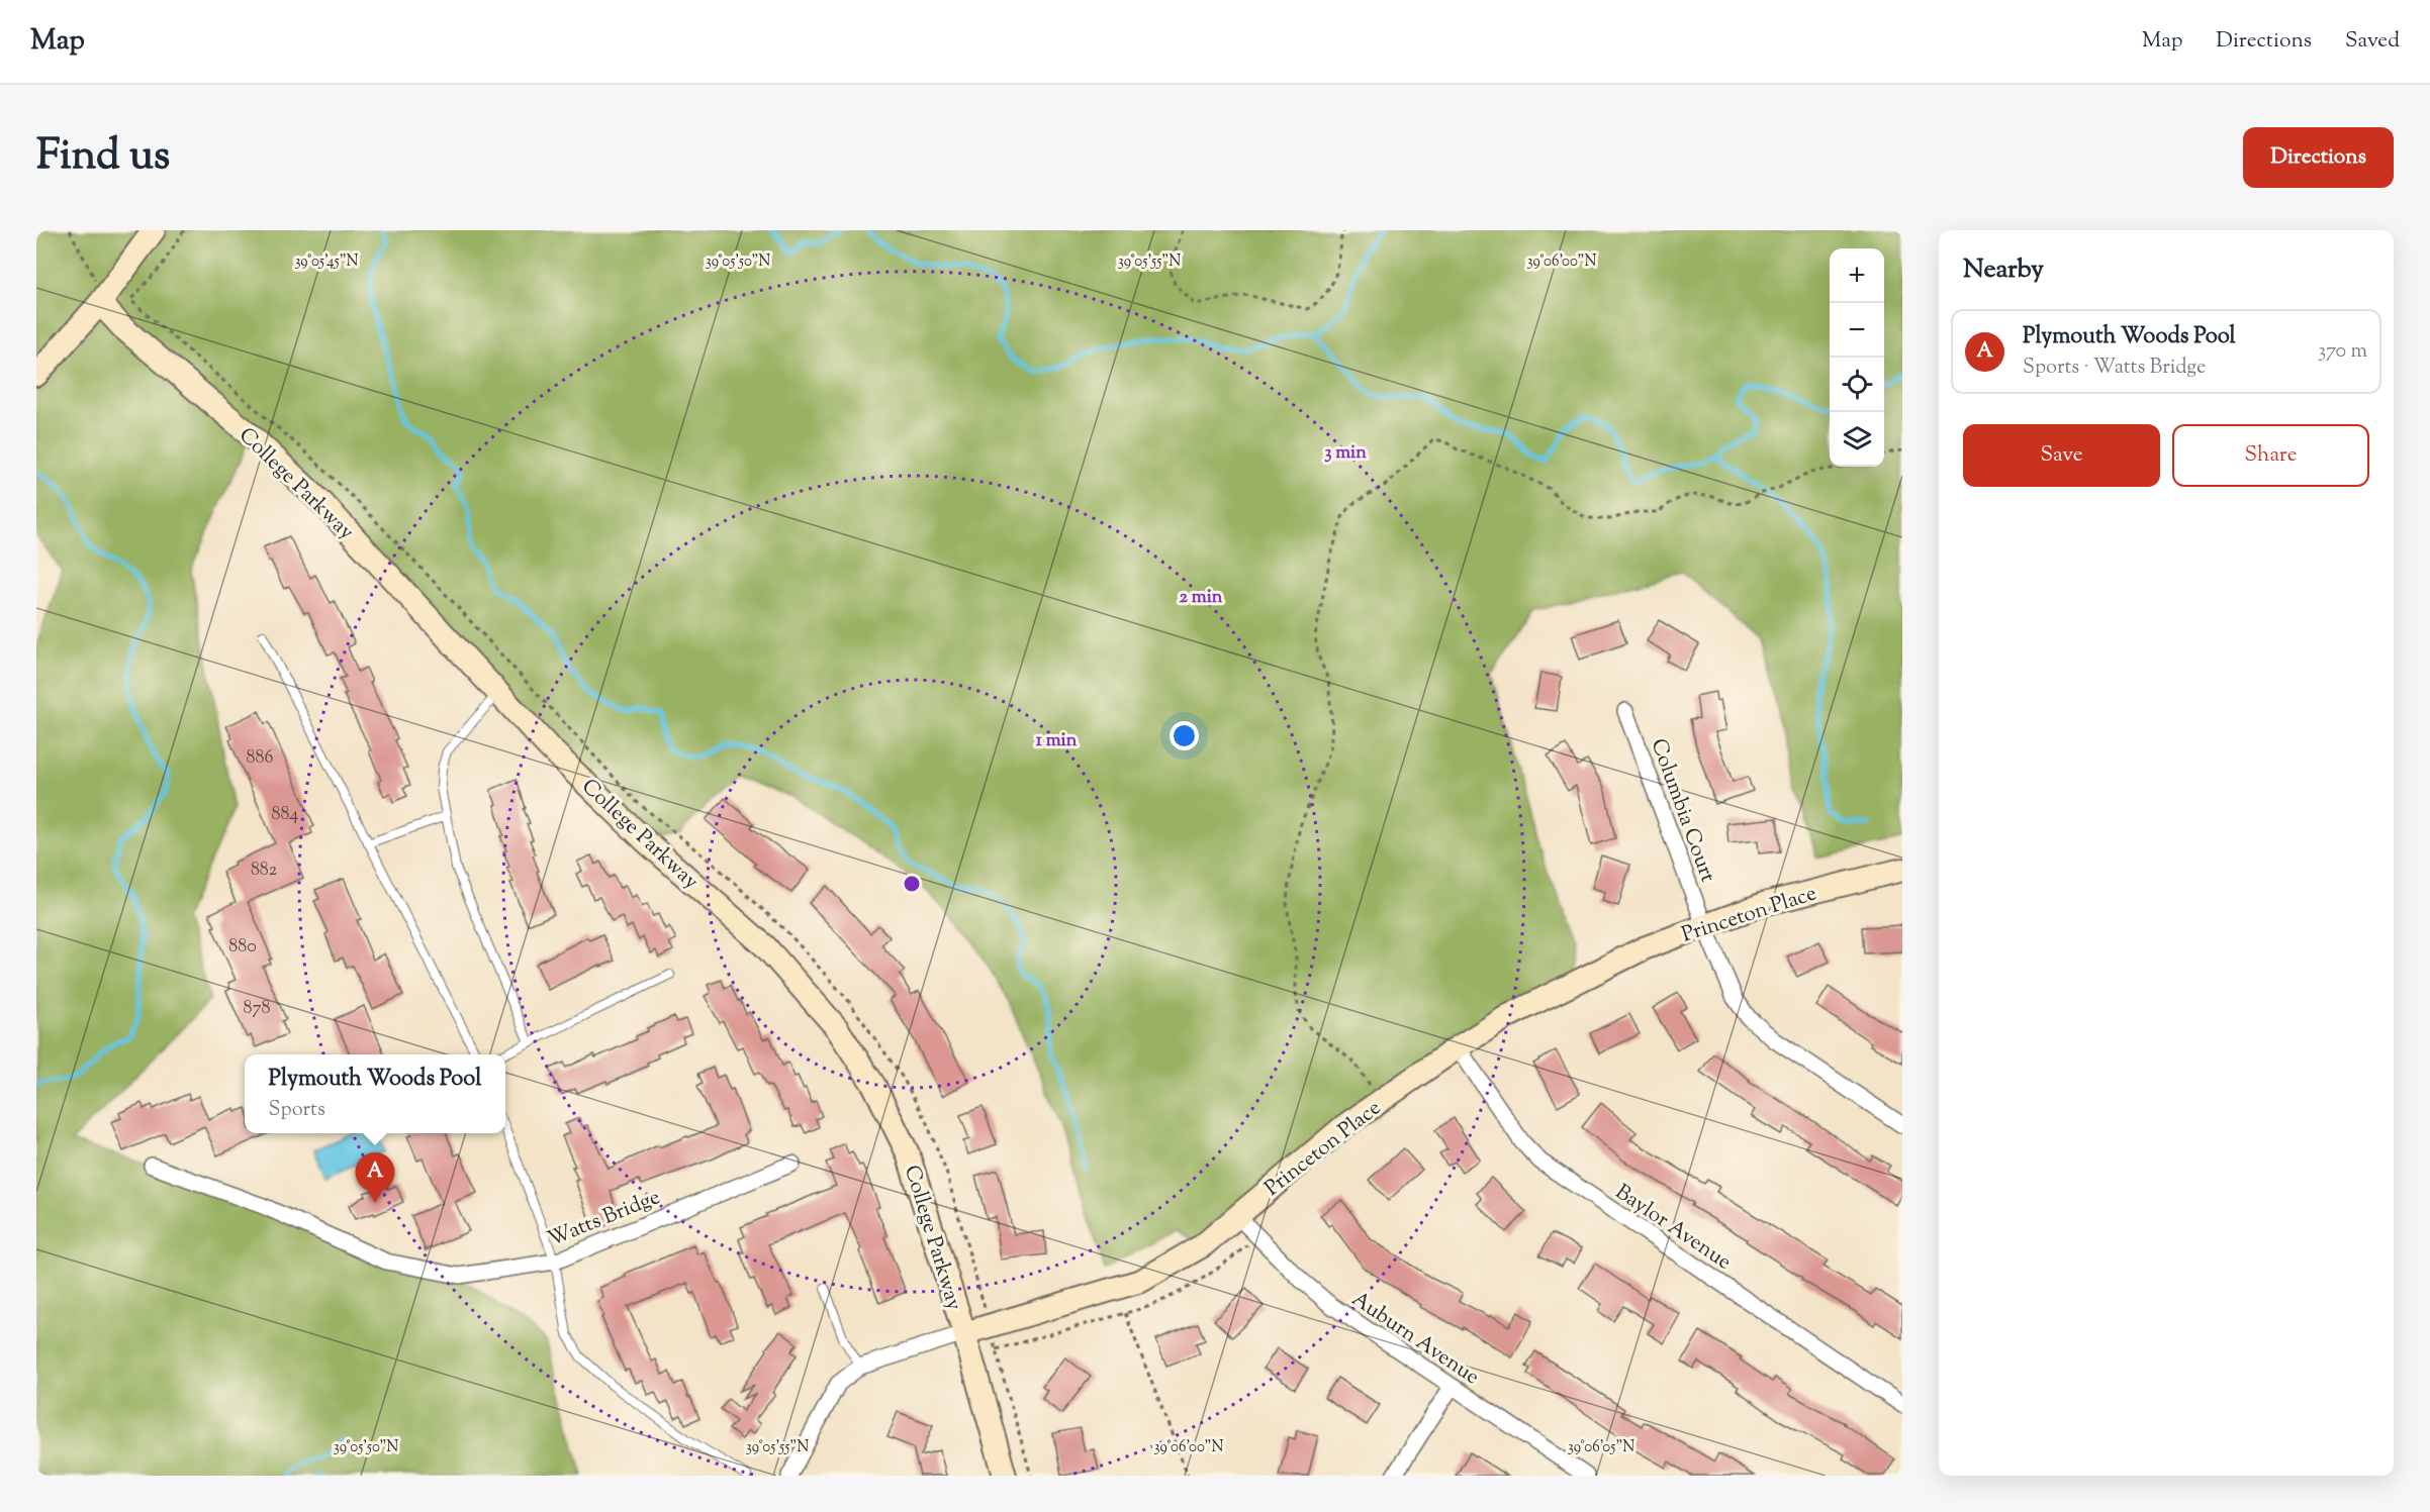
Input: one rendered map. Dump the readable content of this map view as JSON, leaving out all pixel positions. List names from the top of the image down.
{
  "streets": {
    "street": [
      "College Parkway",
      "Columbia Court",
      "Princeton Place",
      "Watts Bridge",
      "Baylor Avenue",
      "Auburn Avenue"
    ]
  },
  "crossings": [
    ["College Parkway", "Princeton Place"],
    ["Columbia Court", "Princeton Place"],
    ["Princeton Place", "Baylor Avenue"],
    ["Princeton Place", "Auburn Avenue"]
  ],
  "house_numbers": [
    "886",
    "884",
    "882",
    "880",
    "878"
  ],
  "page": {
    "header": "Map",
    "nav": ["Map", "Directions", "Saved"],
    "title": "Find us",
    "buttons": [
      "Directions",
      ["Save", "Share"]
    ],
    "heading": "Nearby",
    "map_buttons": ["+", "−"],
    "list": [
      {
        "mark": "A",
        "name": "Plymouth Woods Pool",
        "note": "Sports · Watts Bridge",
        "value": "370 m"
      }
    ],
    "popup": ["Plymouth Woods Pool", "Sports"],
    "pins": "A"
  },
  "coordinates": [
    "39°05'45\"N",
    "39°05'50\"N",
    "39°05'55\"N",
    "39°06'00\"N",
    "39°06'05\"N"
  ],
  "rings": ["3 min", "2 min", "1 min"]
}
